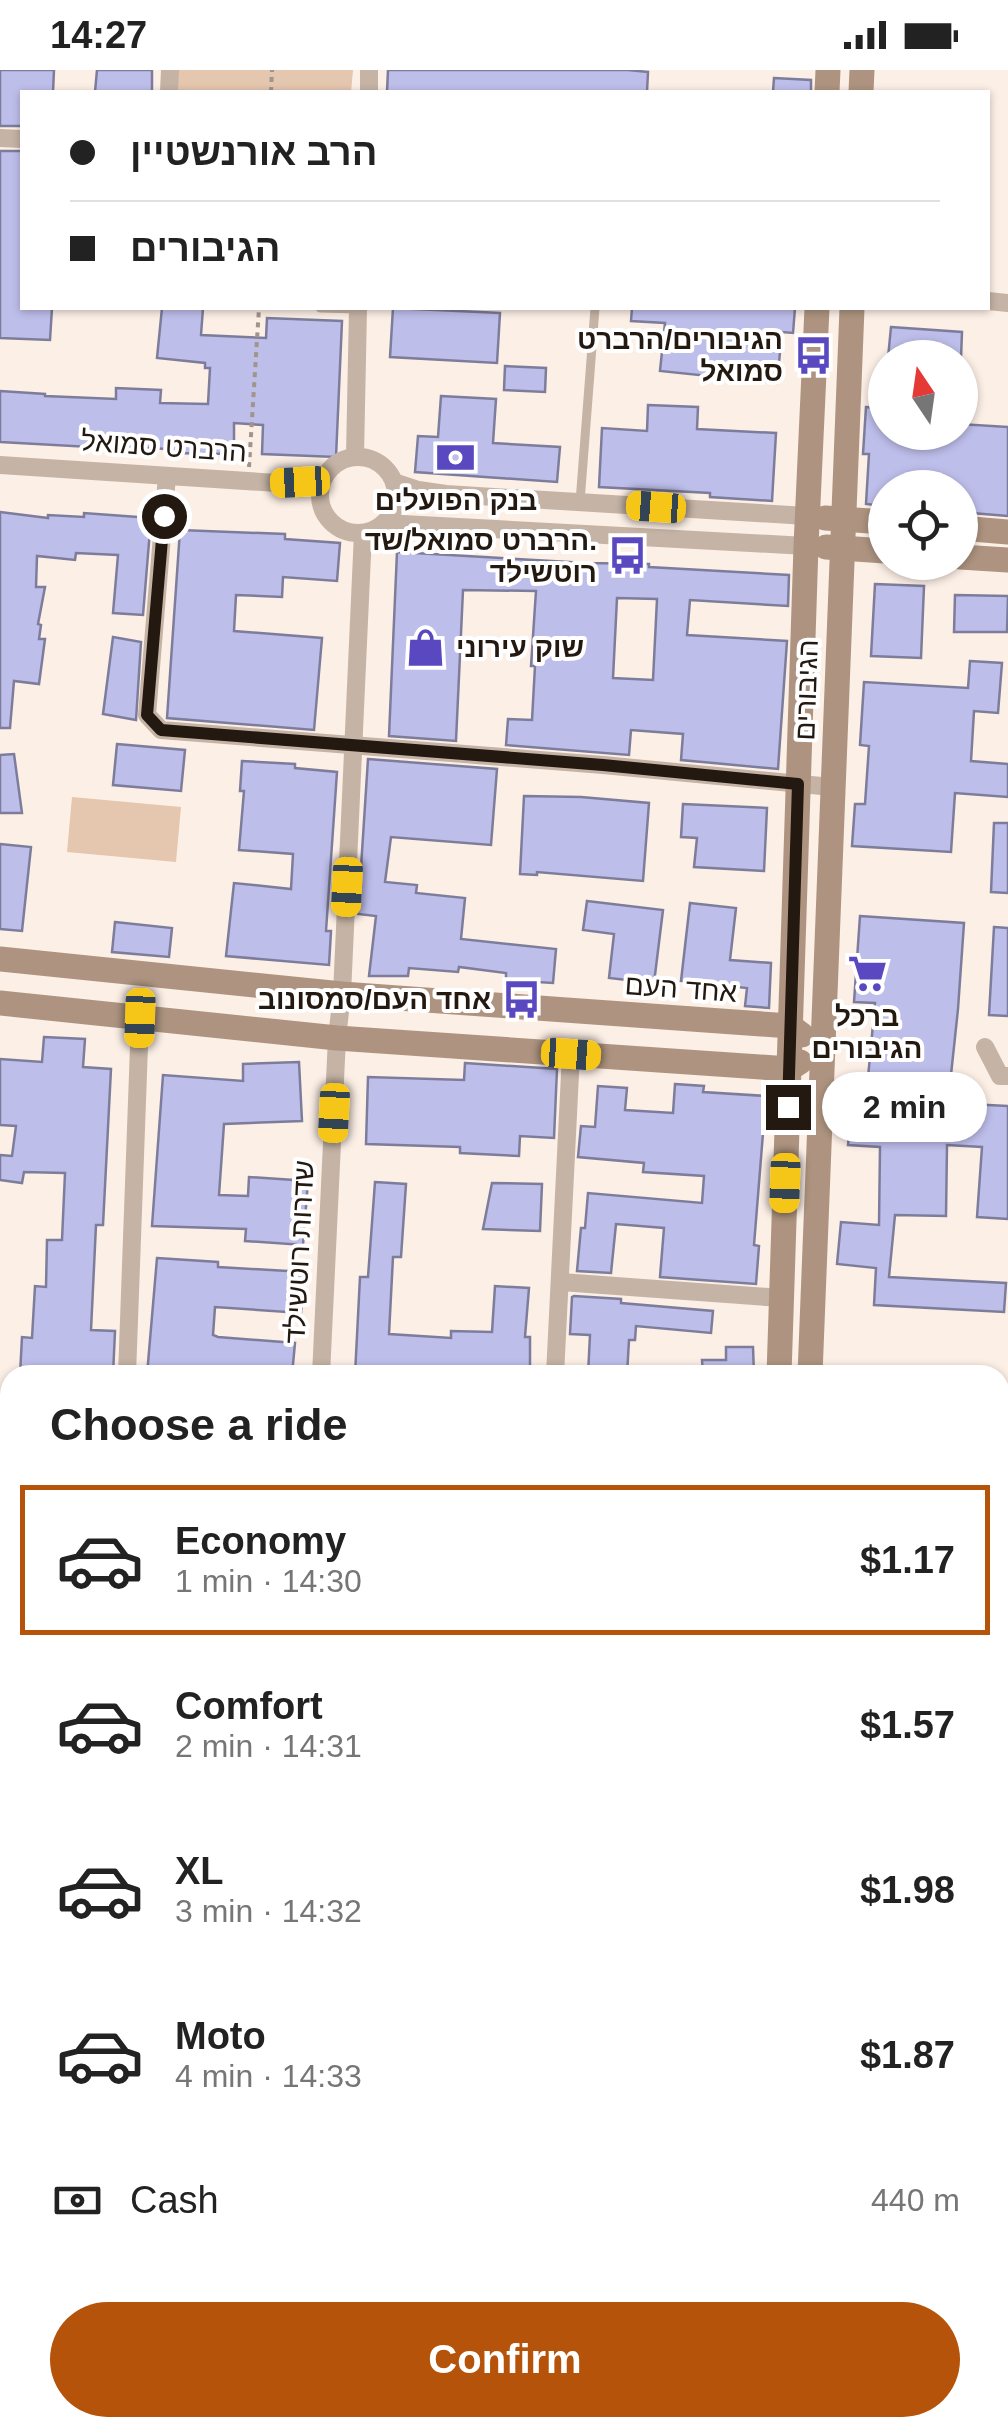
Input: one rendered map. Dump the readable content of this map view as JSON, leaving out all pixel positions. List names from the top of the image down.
{
  "streets": {
    "street": [
      "הרברט סמואל",
      "הגיבורים",
      "אחד העם",
      "שדרות רוטשילד"
    ]
  },
  "crossings": [
    ["הרברט סמואל", "שדרות רוטשילד"],
    ["הגיבורים", "אחד העם"],
    ["אחד העם", "שדרות רוטשילד"]
  ],
  "places": {
    "bus stop": ["הגיבורים/הרברט סמואל", "הרברט סמואל/שד. רוטשילד", "אחד העם/סמסונוב"],
    "bank": ["בנק הפועלים"],
    "shop": ["שוק עירוני"],
    "supermarket": ["ברכל הגיבורים"]
  },
  "north": "top",
  "page": {
    "status": "14:27",
    "banner": ["הרב אורנשטיין", "הגיבורים"],
    "bubble": "2 min",
    "heading": "Choose a ride",
    "list": [
      {
        "name": "Economy",
        "note": "1 min · 14:30",
        "value": "$1.17"
      },
      {
        "name": "Comfort",
        "note": "2 min · 14:31",
        "value": "$1.57"
      },
      {
        "name": "XL",
        "note": "3 min · 14:32",
        "value": "$1.98"
      },
      {
        "name": "Moto",
        "note": "4 min · 14:33",
        "value": "$1.87"
      }
    ],
    "pay": ["Cash", "440 m"],
    "buttons": "Confirm"
  }
}
